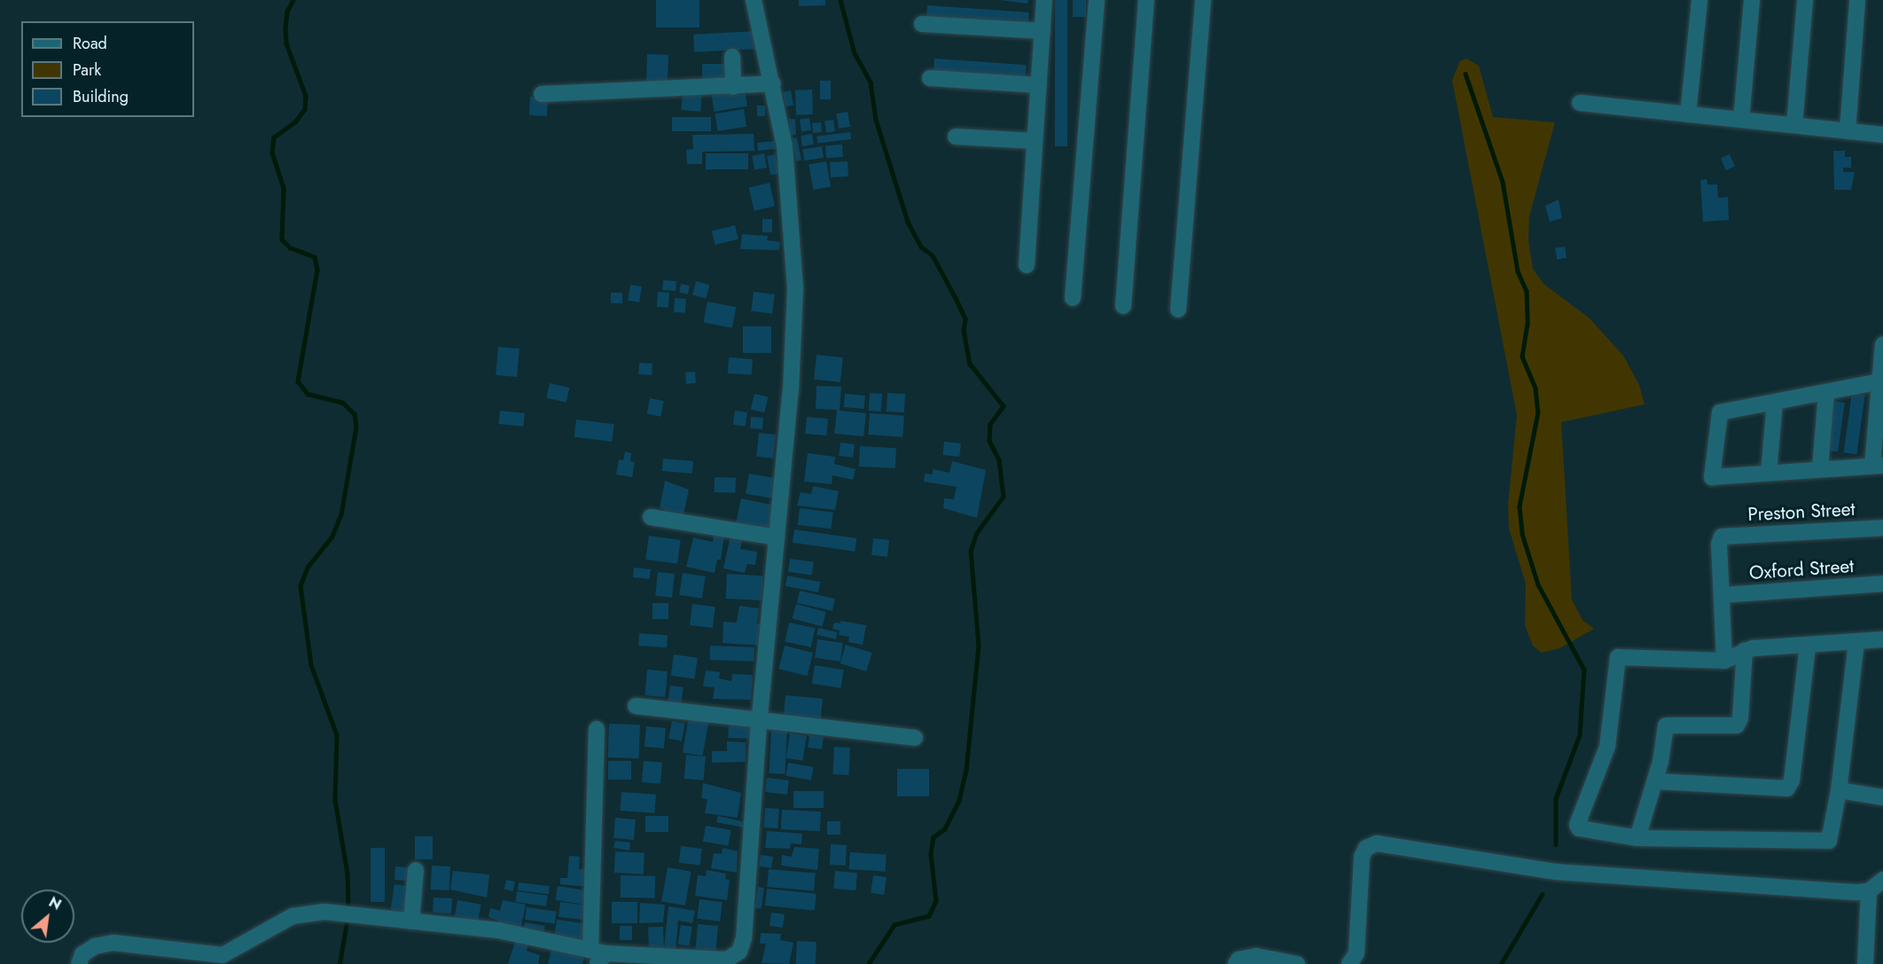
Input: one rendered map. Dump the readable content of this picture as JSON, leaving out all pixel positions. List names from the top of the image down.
{
  "streets": {
    "street": ["Preston Street", "Oxford Street"]
  },
  "crossings": [
    ["Preston Street", "Oxford Street"]
  ],
  "legend": ["Road", "Park", "Building"],
  "north": "top right"
}
